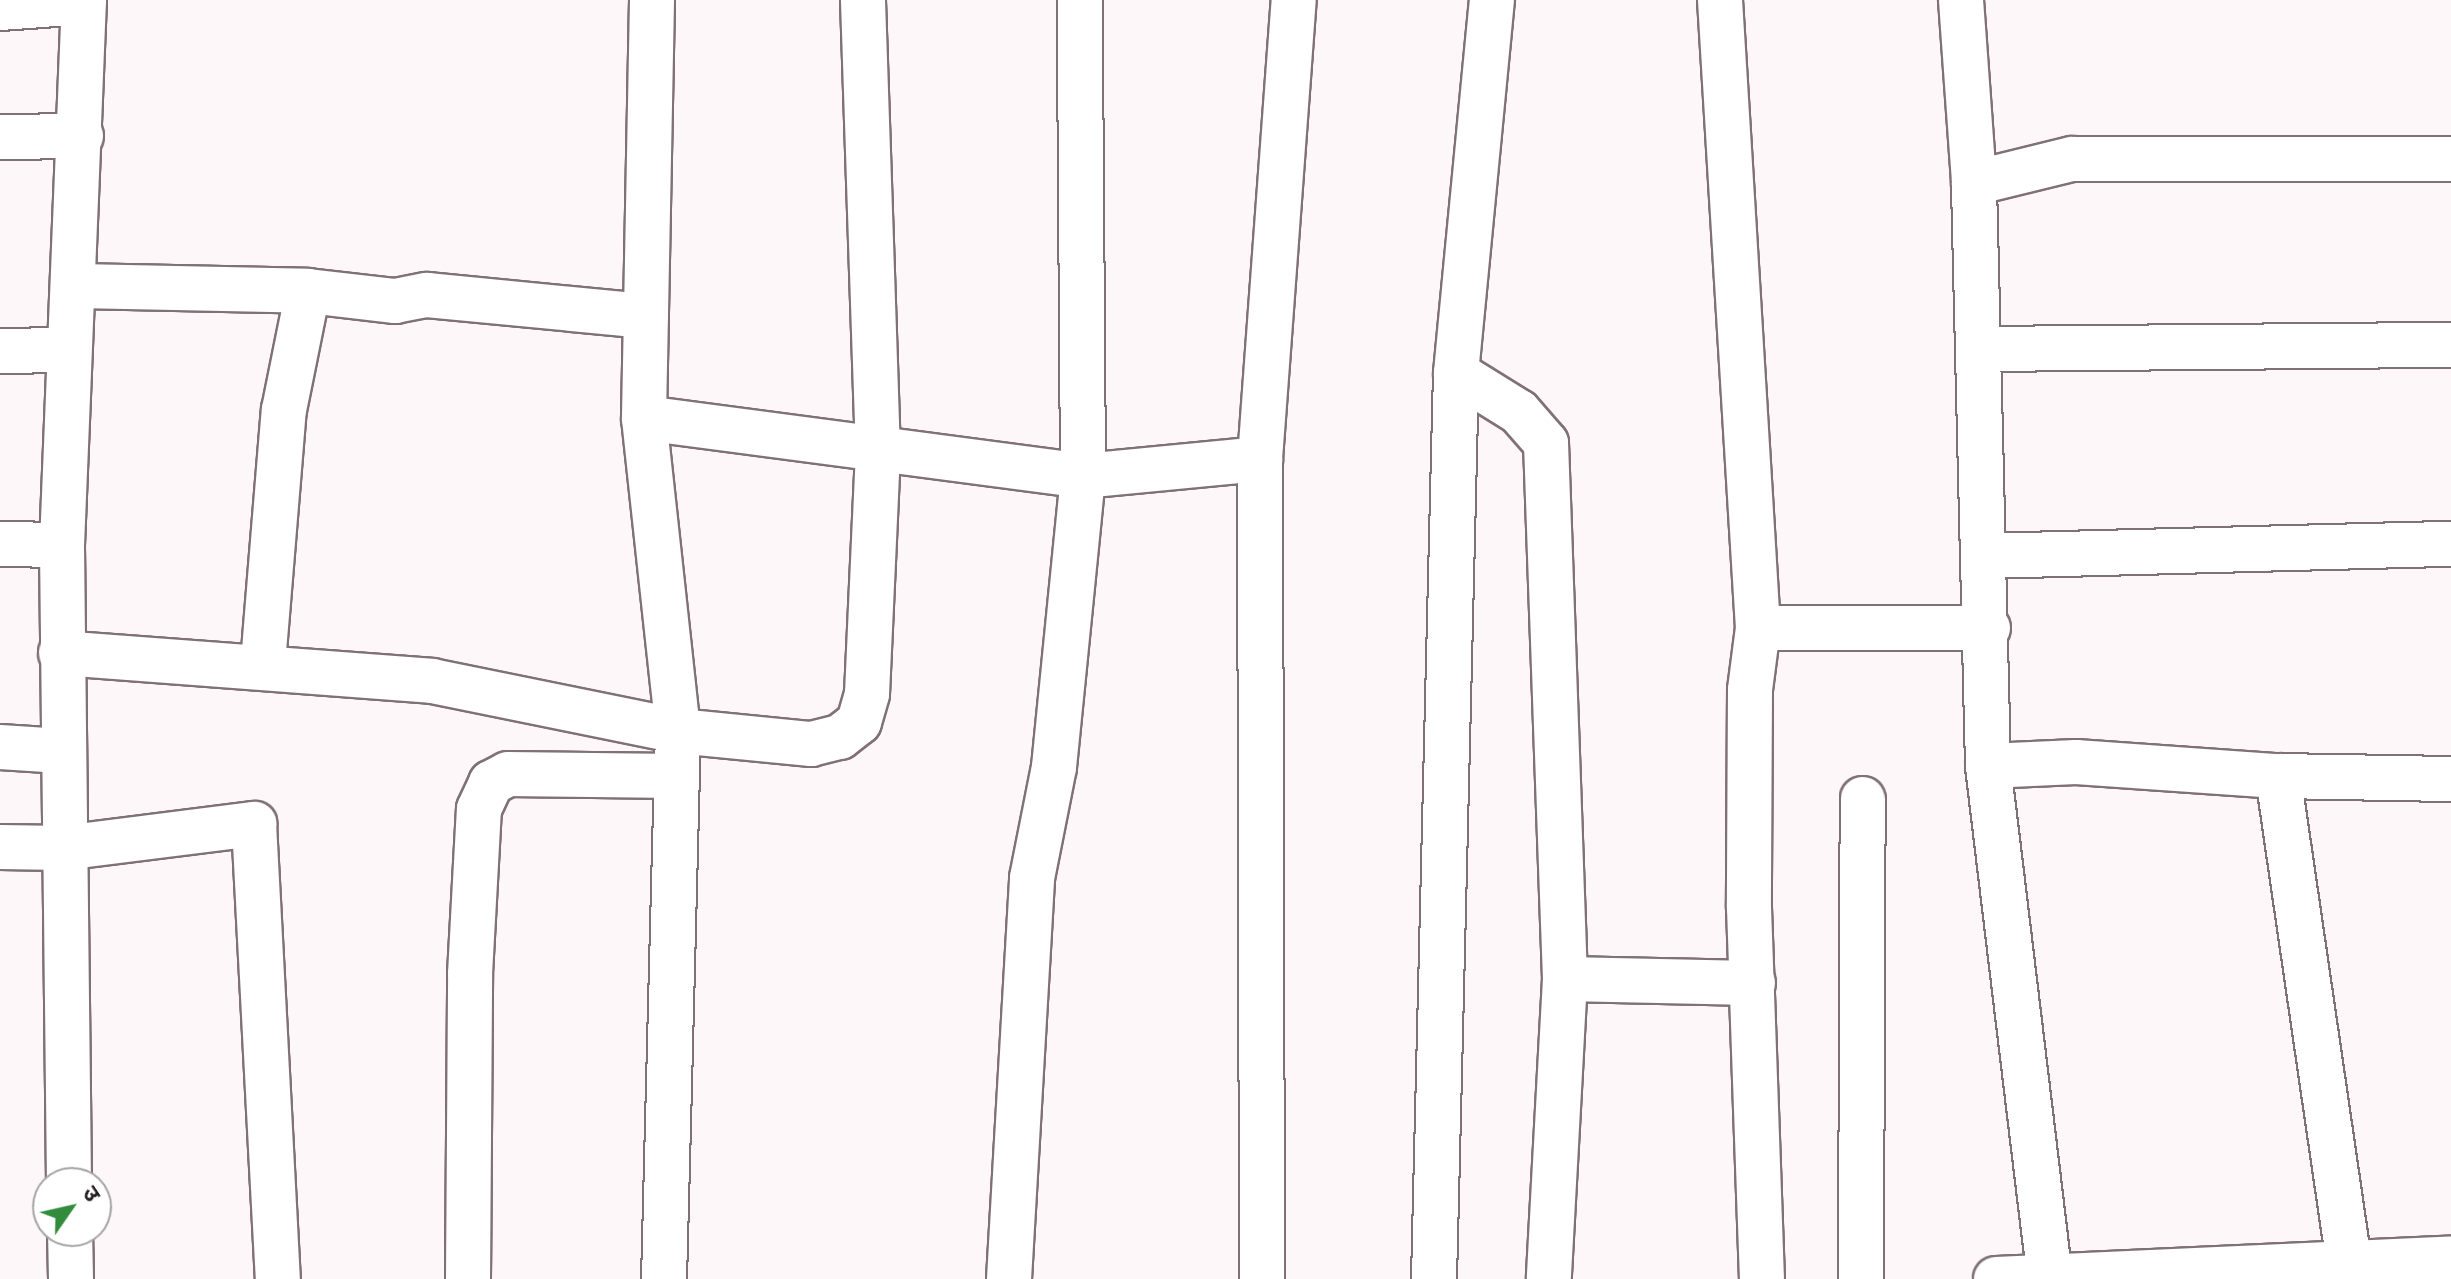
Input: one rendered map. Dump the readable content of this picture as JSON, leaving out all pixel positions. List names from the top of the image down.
{
  "north": "top right"
}
